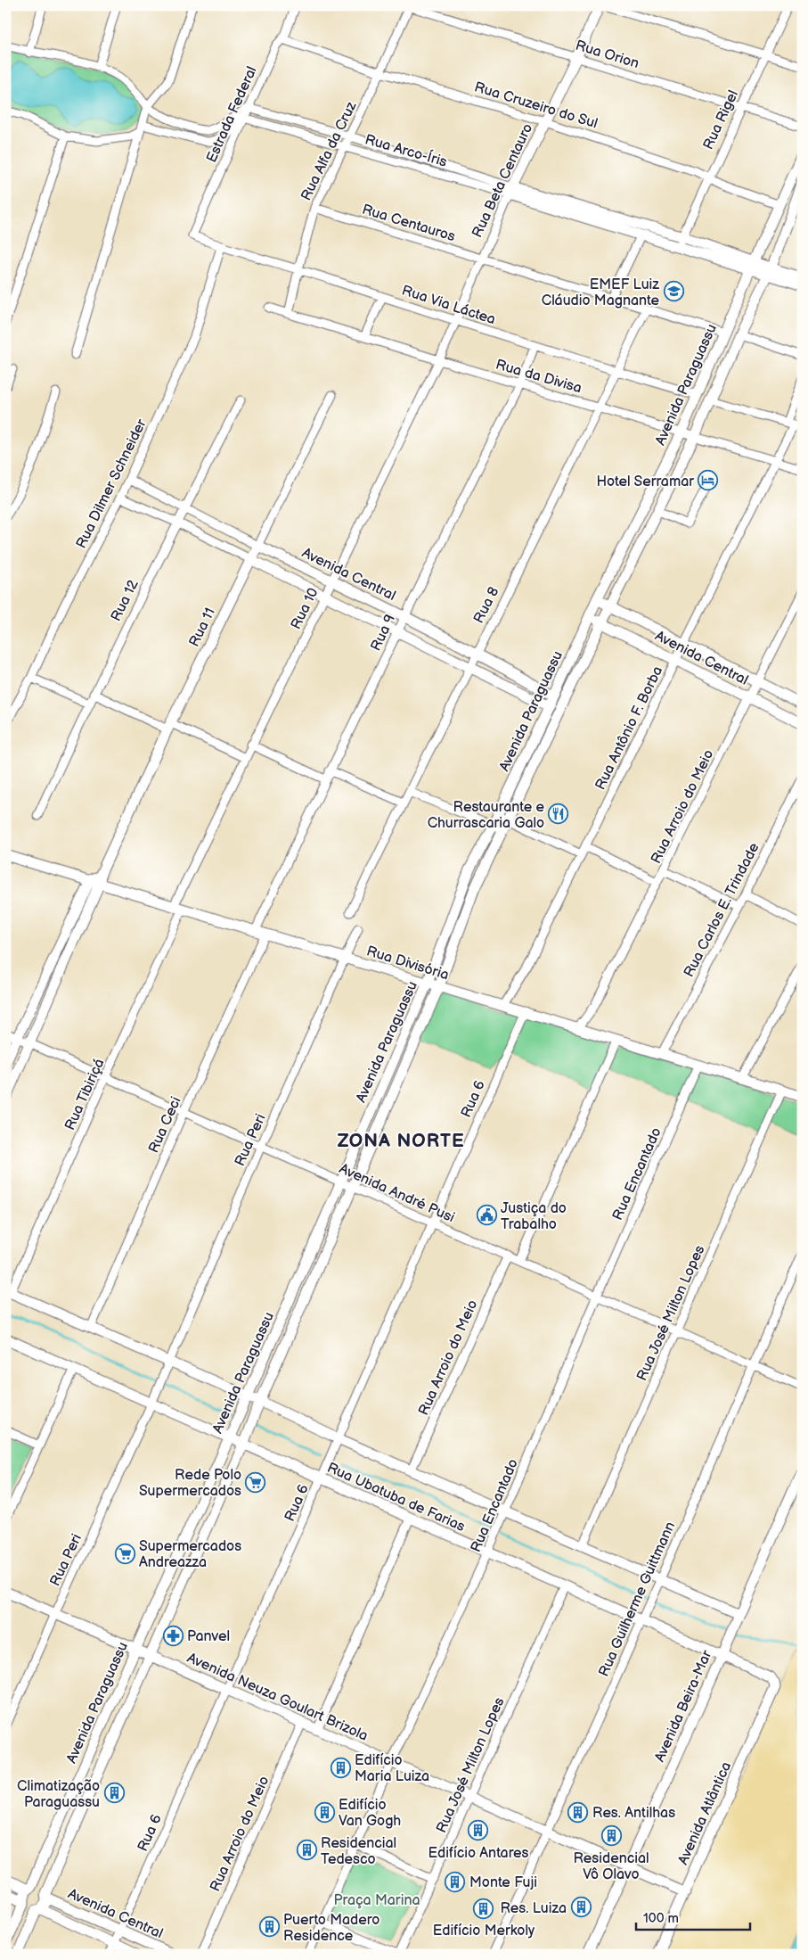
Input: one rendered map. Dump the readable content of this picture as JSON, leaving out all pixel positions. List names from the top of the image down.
{
  "streets": {
    "main road": [
      "Rua Beta Centauro",
      "Avenida Paraguassu",
      "Avenida Central",
      "Rua 11",
      "Rua Divisória",
      "Rua Ubatuba de Farias",
      "Avenida Neuza Goulart Brizola",
      "Avenida Beira-Mar",
      "Avenida Atlântica"
    ],
    "street": [
      "Rua Orion",
      "Rua Cruzeiro do Sul",
      "Estrada Federal",
      "Rua Rigel",
      "Rua Arco-Íris",
      "Rua Alfa da Cruz",
      "Rua Centauros",
      "Rua Via Láctea",
      "Rua da Divisa",
      "Rua Dilmer Schneider",
      "Rua 12",
      "Rua 8",
      "Rua 10",
      "Rua 9",
      "Rua Antônio F. Borba",
      "Rua Arroio do Meio",
      "Rua Carlos E. Trindade",
      "Rua Tibiriçá",
      "Rua 6",
      "Rua Ceci",
      "Rua Peri",
      "Rua Encantado",
      "Avenida André Pusi",
      "Rua José Milton Lopes",
      "Rua Guilherme Guittmann"
    ]
  },
  "crossings": [
    ["Rua Orion", "Rua Rigel"],
    ["Rua Orion", "Rua Alfa da Cruz"],
    ["Rua Orion", "Rua Beta Centauro"],
    ["Rua Cruzeiro do Sul", "Estrada Federal"],
    ["Rua Cruzeiro do Sul", "Rua Rigel"],
    ["Rua Cruzeiro do Sul", "Rua Alfa da Cruz"],
    ["Rua Cruzeiro do Sul", "Rua Beta Centauro"],
    ["Rua Cruzeiro do Sul", "Avenida Paraguassu"],
    ["Estrada Federal", "Rua Arco-Íris"],
    ["Estrada Federal", "Rua Via Láctea"],
    ["Rua Arco-Íris", "Rua Alfa da Cruz"],
    ["Rua Arco-Íris", "Rua Beta Centauro"],
    ["Rua Alfa da Cruz", "Rua Centauros"],
    ["Rua Alfa da Cruz", "Rua Via Láctea"],
    ["Rua Alfa da Cruz", "Rua da Divisa"],
    ["Rua Beta Centauro", "Rua Centauros"],
    ["Rua Beta Centauro", "Rua Via Láctea"],
    ["Rua Beta Centauro", "Rua 10"],
    ["Rua Centauros", "Avenida Paraguassu"],
    ["Rua Centauros", "Rua 8"],
    ["Rua Via Láctea", "Avenida Paraguassu"],
    ["Rua Via Láctea", "Rua Dilmer Schneider"],
    ["Rua Via Láctea", "Rua 8"],
    ["Rua Via Láctea", "Rua 10"],
    ["Rua Via Láctea", "Rua 9"],
    ["Rua da Divisa", "Avenida Paraguassu"],
    ["Rua da Divisa", "Rua 8"],
    ["Rua da Divisa", "Rua 10"],
    ["Rua da Divisa", "Rua 9"],
    ["Rua da Divisa", "Rua Antônio F. Borba"],
    ["Avenida Paraguassu", "Avenida Central"],
    ["Avenida Paraguassu", "Rua Divisória"],
    ["Avenida Paraguassu", "Avenida André Pusi"],
    ["Avenida Paraguassu", "Rua Ubatuba de Farias"],
    ["Avenida Paraguassu", "Avenida Neuza Goulart Brizola"],
    ["Rua Dilmer Schneider", "Avenida Central"],
    ["Avenida Central", "Rua 12"],
    ["Avenida Central", "Rua 8"],
    ["Avenida Central", "Rua 10"],
    ["Avenida Central", "Rua 11"],
    ["Avenida Central", "Rua 9"],
    ["Avenida Central", "Rua Antônio F. Borba"],
    ["Avenida Central", "Rua Arroio do Meio"],
    ["Avenida Central", "Rua 6"],
    ["Rua 10", "Rua Divisória"],
    ["Rua 10", "Rua Tibiriçá"],
    ["Rua 11", "Rua Divisória"],
    ["Rua 9", "Rua Divisória"],
    ["Rua 9", "Rua Ceci"],
    ["Rua Antônio F. Borba", "Rua Divisória"],
    ["Rua Arroio do Meio", "Rua Divisória"],
    ["Rua Arroio do Meio", "Avenida André Pusi"],
    ["Rua Arroio do Meio", "Rua Ubatuba de Farias"],
    ["Rua Arroio do Meio", "Avenida Neuza Goulart Brizola"],
    ["Rua Carlos E. Trindade", "Rua Divisória"],
    ["Rua Divisória", "Rua Tibiriçá"],
    ["Rua Divisória", "Rua 6"],
    ["Rua Divisória", "Rua Ceci"],
    ["Rua Divisória", "Rua Peri"],
    ["Rua Divisória", "Rua Encantado"],
    ["Rua Divisória", "Rua José Milton Lopes"],
    ["Rua Tibiriçá", "Avenida André Pusi"],
    ["Rua Tibiriçá", "Rua Ubatuba de Farias"],
    ["Rua 6", "Avenida André Pusi"],
    ["Rua 6", "Rua Ubatuba de Farias"],
    ["Rua 6", "Avenida Neuza Goulart Brizola"],
    ["Rua Ceci", "Avenida André Pusi"],
    ["Rua Ceci", "Rua Ubatuba de Farias"],
    ["Rua Peri", "Avenida André Pusi"],
    ["Rua Peri", "Rua Ubatuba de Farias"],
    ["Rua Peri", "Avenida Neuza Goulart Brizola"],
    ["Rua Encantado", "Avenida André Pusi"],
    ["Rua Encantado", "Rua Ubatuba de Farias"],
    ["Rua Encantado", "Avenida Neuza Goulart Brizola"],
    ["Avenida André Pusi", "Rua José Milton Lopes"],
    ["Avenida André Pusi", "Rua Guilherme Guittmann"],
    ["Rua José Milton Lopes", "Rua Ubatuba de Farias"],
    ["Rua José Milton Lopes", "Avenida Neuza Goulart Brizola"],
    ["Rua Ubatuba de Farias", "Rua Guilherme Guittmann"],
    ["Rua Ubatuba de Farias", "Avenida Beira-Mar"],
    ["Rua Ubatuba de Farias", "Avenida Atlântica"],
    ["Rua Guilherme Guittmann", "Avenida Neuza Goulart Brizola"],
    ["Avenida Neuza Goulart Brizola", "Avenida Beira-Mar"],
    ["Avenida Neuza Goulart Brizola", "Avenida Atlântica"]
  ],
  "districts": ["ZONA NORTE"],
  "parks": ["Praça Marina"],
  "places": {
    "school or university": ["EMEF Luiz Cláudio Magnante"],
    "hotel": ["Hotel Serramar"],
    "restaurant": ["Restaurante e Churrascaria Galo"],
    "public building": ["Justiça do Trabalho"],
    "supermarket": ["Rede Polo Supermercados", "Supermercados Andreazza"],
    "pharmacy": ["Panvel"],
    "building": [
      "Edifício Maria Luiza",
      "Climatização Paraguassu",
      "Edifício Van Gogh",
      "Res. Antilhas",
      "Edifício Antares",
      "Residencial Vô Olavo",
      "Residencial Tedesco",
      "Monte Fuji",
      "Res. Luiza",
      "Edifício Merkoly",
      "Puerto Madero Residence"
    ]
  },
  "scale_bar": "100 m"
}
